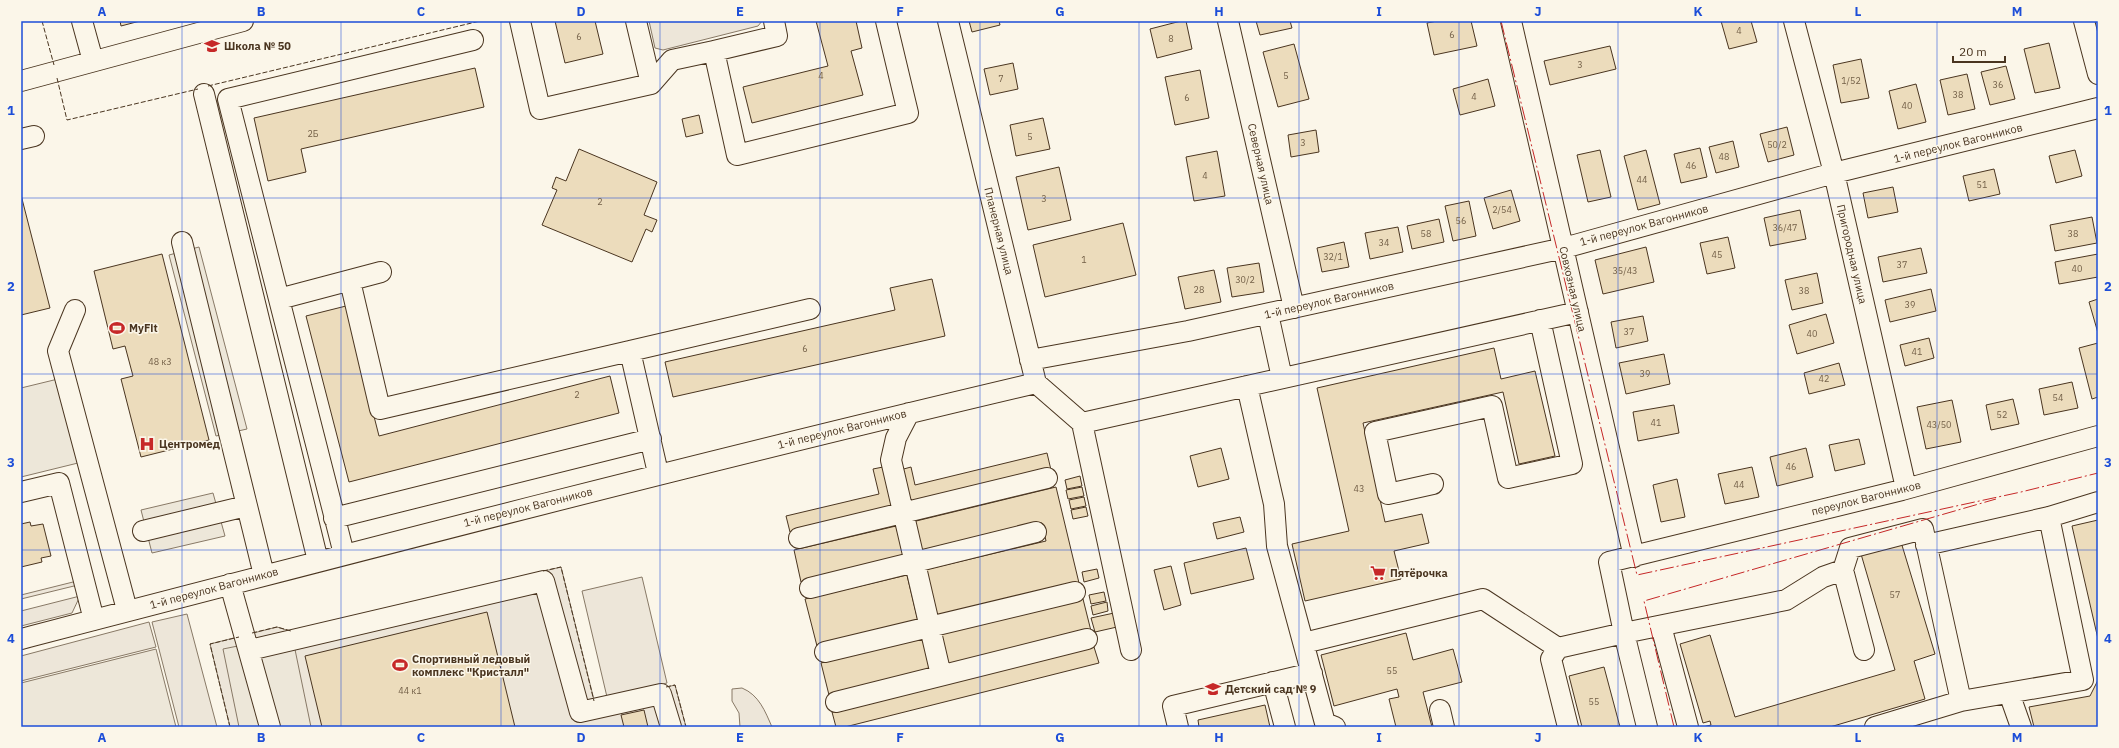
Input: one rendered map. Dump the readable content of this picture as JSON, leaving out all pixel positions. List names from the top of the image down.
{
  "streets": {
    "street": [
      "1-й переулок Вагонников",
      "Северная улица",
      "Планерная улица",
      "Пригородная улица",
      "Совхозная улица",
      "переулок Вагонников"
    ]
  },
  "crossings": [
    ["1-й переулок Вагонников", "Северная улица"],
    ["1-й переулок Вагонников", "Планерная улица"],
    ["1-й переулок Вагонников", "Пригородная улица"],
    ["1-й переулок Вагонников", "Совхозная улица"],
    ["Пригородная улица", "переулок Вагонников"],
    ["Совхозная улица", "переулок Вагонников"]
  ],
  "places": {
    "school or university": ["Школа № 50", "Детский сад № 9"],
    "sports": ["MyFit", "Спортивный ледовый комплекс \"Кристалл\""],
    "hospital": ["Центромед"],
    "supermarket": ["Пятёрочка"]
  },
  "house_numbers": [
    "4",
    "6",
    "6",
    "8",
    "3",
    "4",
    "5",
    "7",
    "1/52",
    "36",
    "38",
    "4",
    "6",
    "40",
    "2Б",
    "5",
    "3",
    "50/2",
    "48",
    "46",
    "4",
    "44",
    "51",
    "3",
    "2",
    "2/54",
    "56",
    "36/47",
    "58",
    "38",
    "34",
    "45",
    "32/1",
    "1",
    "37",
    "40",
    "35/43",
    "30/2",
    "28",
    "38",
    "39",
    "37",
    "40",
    "6",
    "41",
    "48 к3",
    "39",
    "42",
    "2",
    "54",
    "52",
    "41",
    "43/50",
    "46",
    "44",
    "43",
    "57",
    "55",
    "44 к1",
    "55"
  ],
  "scale_bar": "20 m",
  "grid": {
    "columns": [
      "A",
      "B",
      "C",
      "D",
      "E",
      "F",
      "G",
      "H",
      "I",
      "J",
      "K",
      "L",
      "M"
    ],
    "rows": [
      "1",
      "2",
      "3",
      "4"
    ]
  }
}
